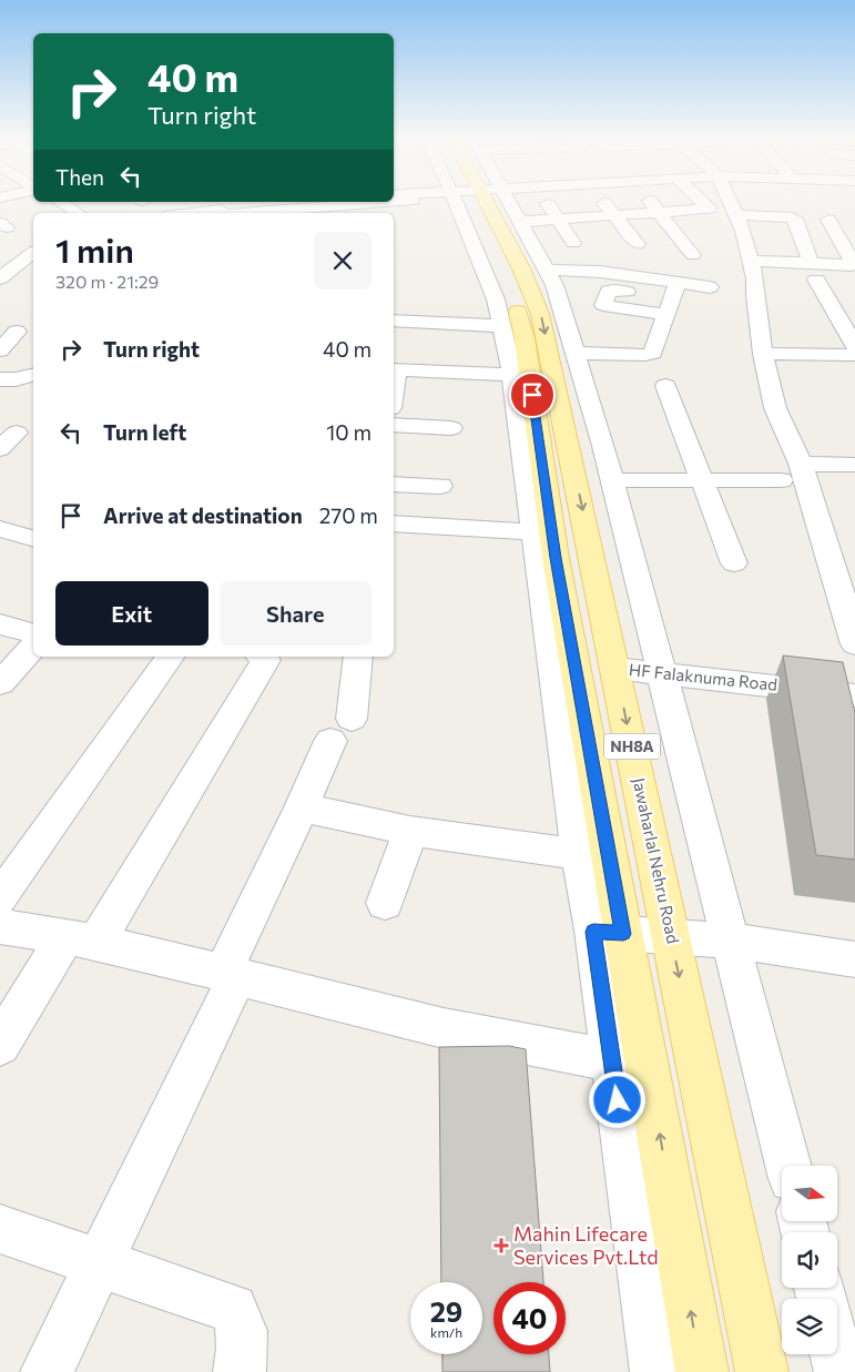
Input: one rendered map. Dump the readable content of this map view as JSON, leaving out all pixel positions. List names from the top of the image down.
{
  "streets": {
    "main road": ["NH8A", "Jawaharlal Nehru Road"],
    "street": ["HF Falaknuma Road"]
  },
  "crossings": [
    ["HF Falaknuma Road", "Jawaharlal Nehru Road"]
  ],
  "places": {
    "health": ["Mahin Lifecare Services Pvt.Ltd"]
  },
  "north": "right",
  "page": {
    "turn": ["40 m", "Turn right"],
    "then": "Then",
    "heading": ["1 min", "320 m · 21:29"],
    "list": [
      {
        "name": "Turn right",
        "value": "40 m"
      },
      {
        "name": "Turn left",
        "value": "10 m"
      },
      {
        "name": "Arrive at destination",
        "value": "270 m"
      }
    ],
    "buttons": ["Exit", "Share"],
    "speed": "29 km/h",
    "limit": "40"
  }
}
